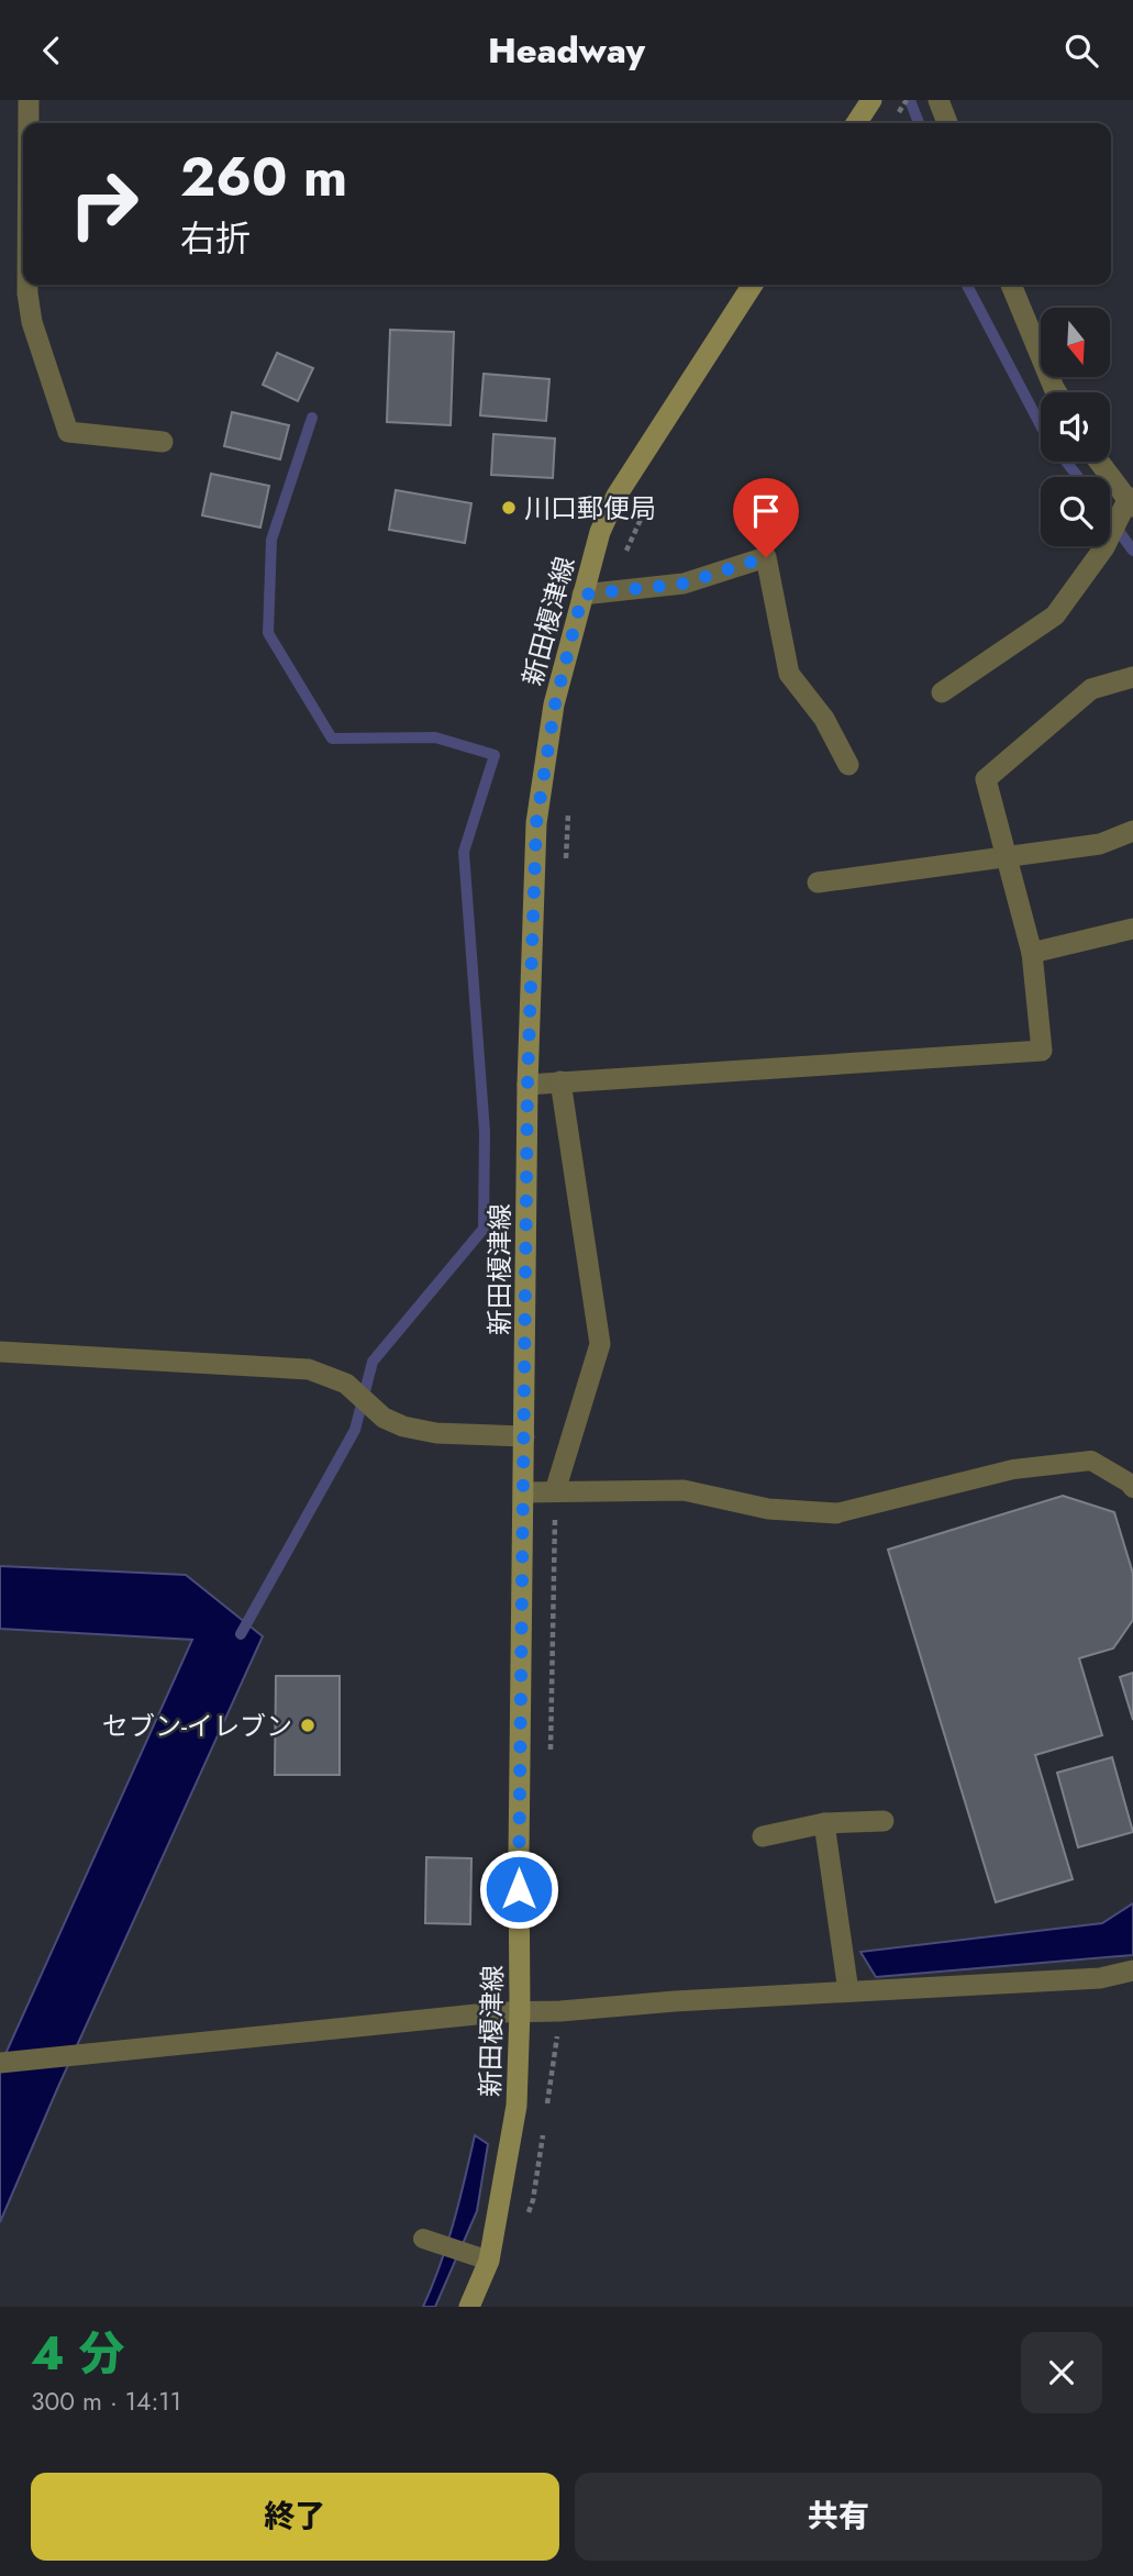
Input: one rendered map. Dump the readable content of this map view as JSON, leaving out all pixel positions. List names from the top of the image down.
{
  "streets": {
    "main road": ["新田榎津線"]
  },
  "places": ["川口郵便局", "セブン-イレブン"],
  "north": "bottom",
  "page": {
    "header": "Headway",
    "turn": ["260 m", "右折"],
    "heading": ["4 分", "300 m · 14:11"],
    "buttons": ["終了", "共有"]
  }
}
